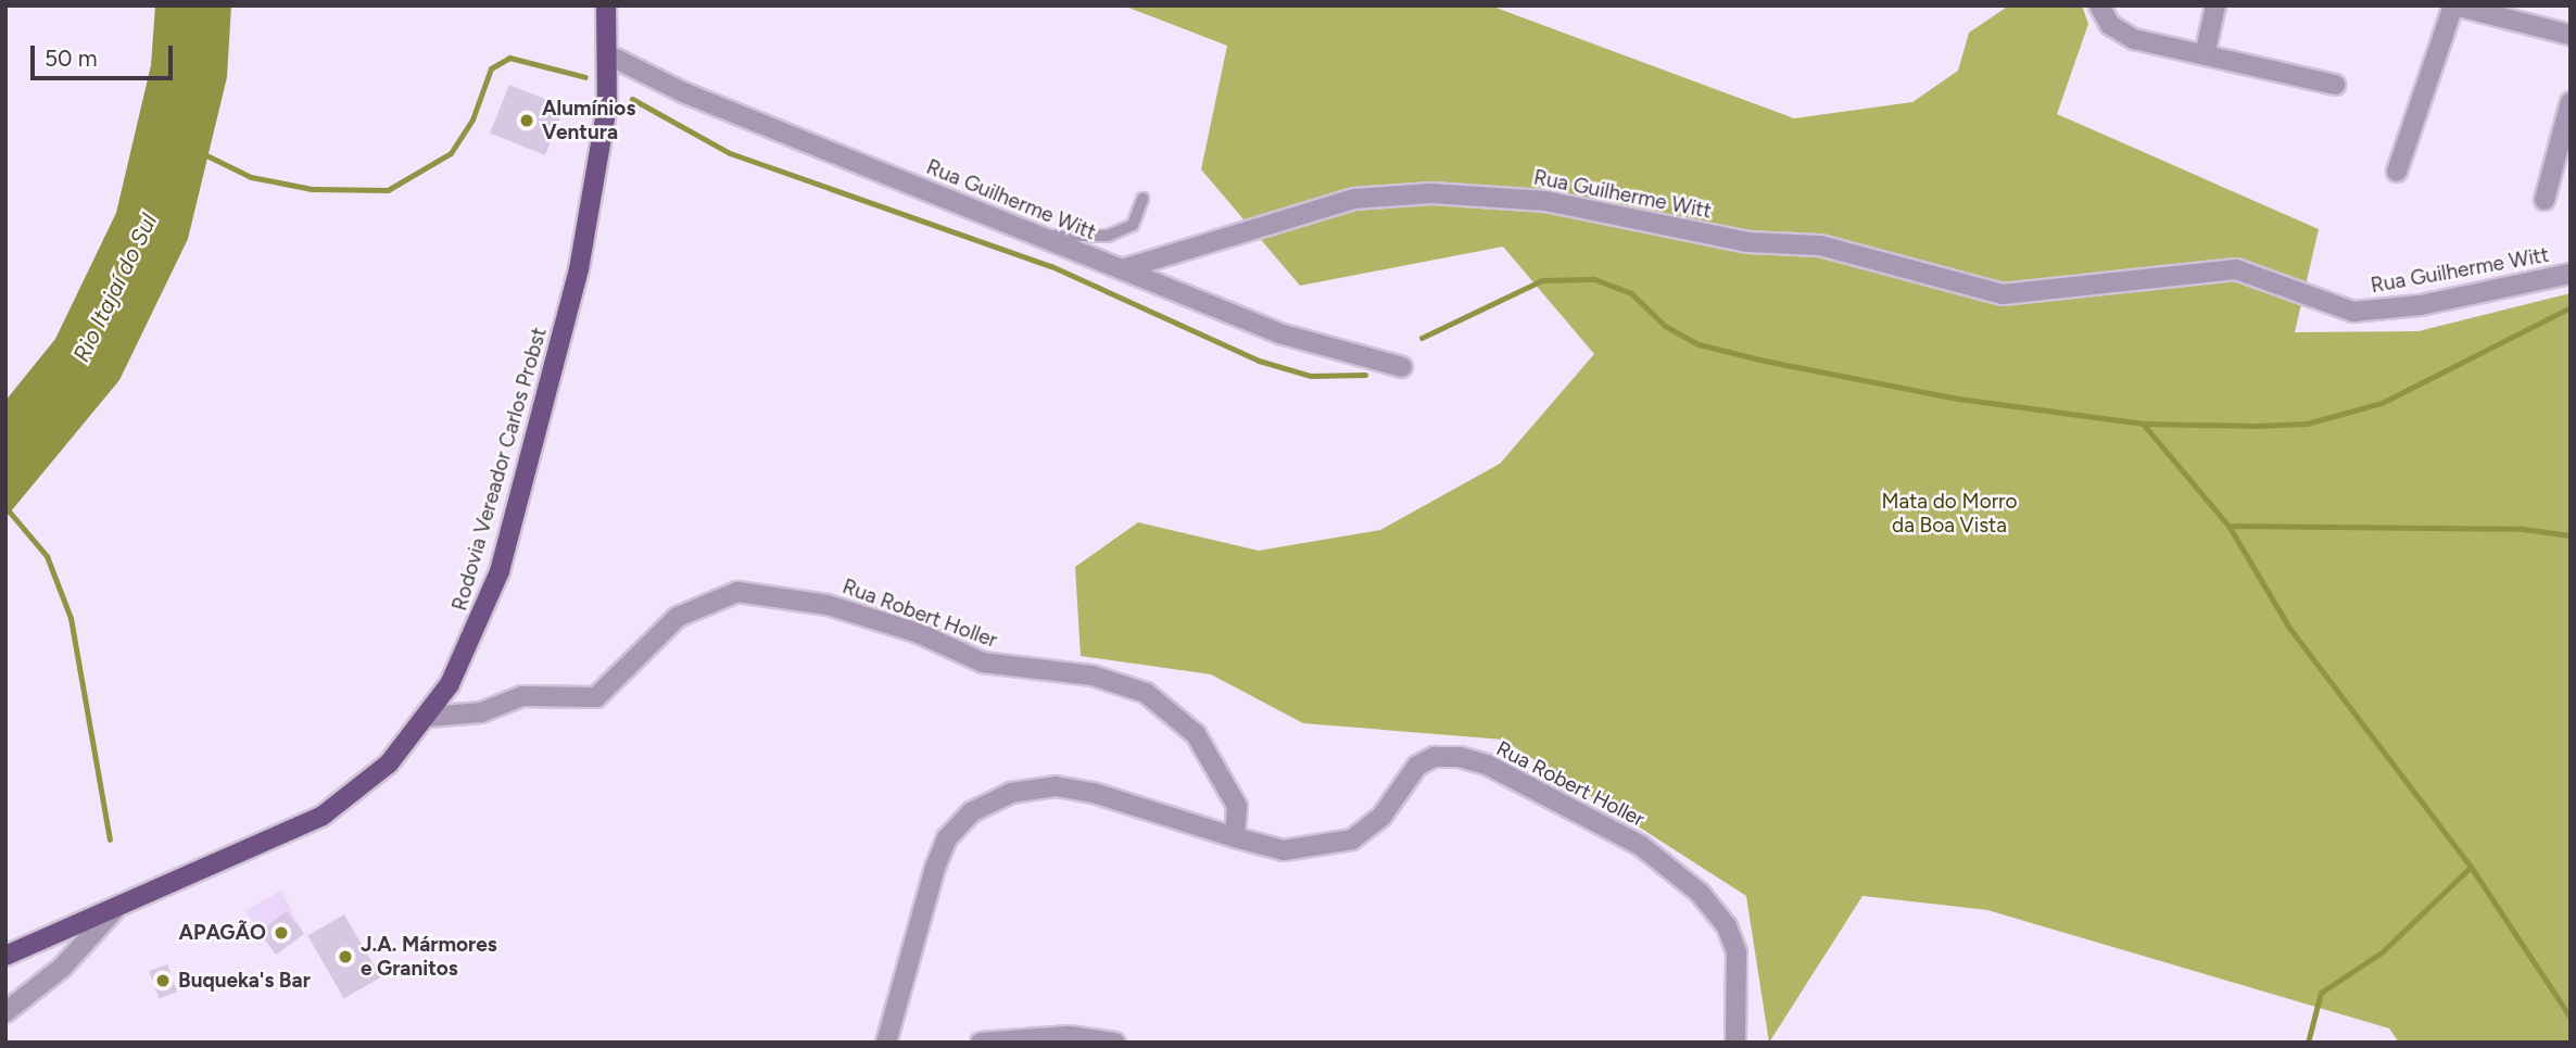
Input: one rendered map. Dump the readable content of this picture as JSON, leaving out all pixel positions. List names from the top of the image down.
{
  "streets": {
    "main road": ["Rodovia Vereador Carlos Probst"],
    "street": ["Rua Guilherme Witt", "Rua Robert Holler"]
  },
  "crossings": [
    ["Rua Guilherme Witt", "Rodovia Vereador Carlos Probst"],
    ["Rodovia Vereador Carlos Probst", "Rua Robert Holler"]
  ],
  "water": ["Rio Itajaí do Sul"],
  "parks": ["Mata do Morro da Boa Vista"],
  "places": [
    "Alumínios Ventura",
    "APAGÃO",
    "J.A. Mármores e Granitos",
    "Buqueka's Bar"
  ],
  "scale_bar": "50 m"
}
